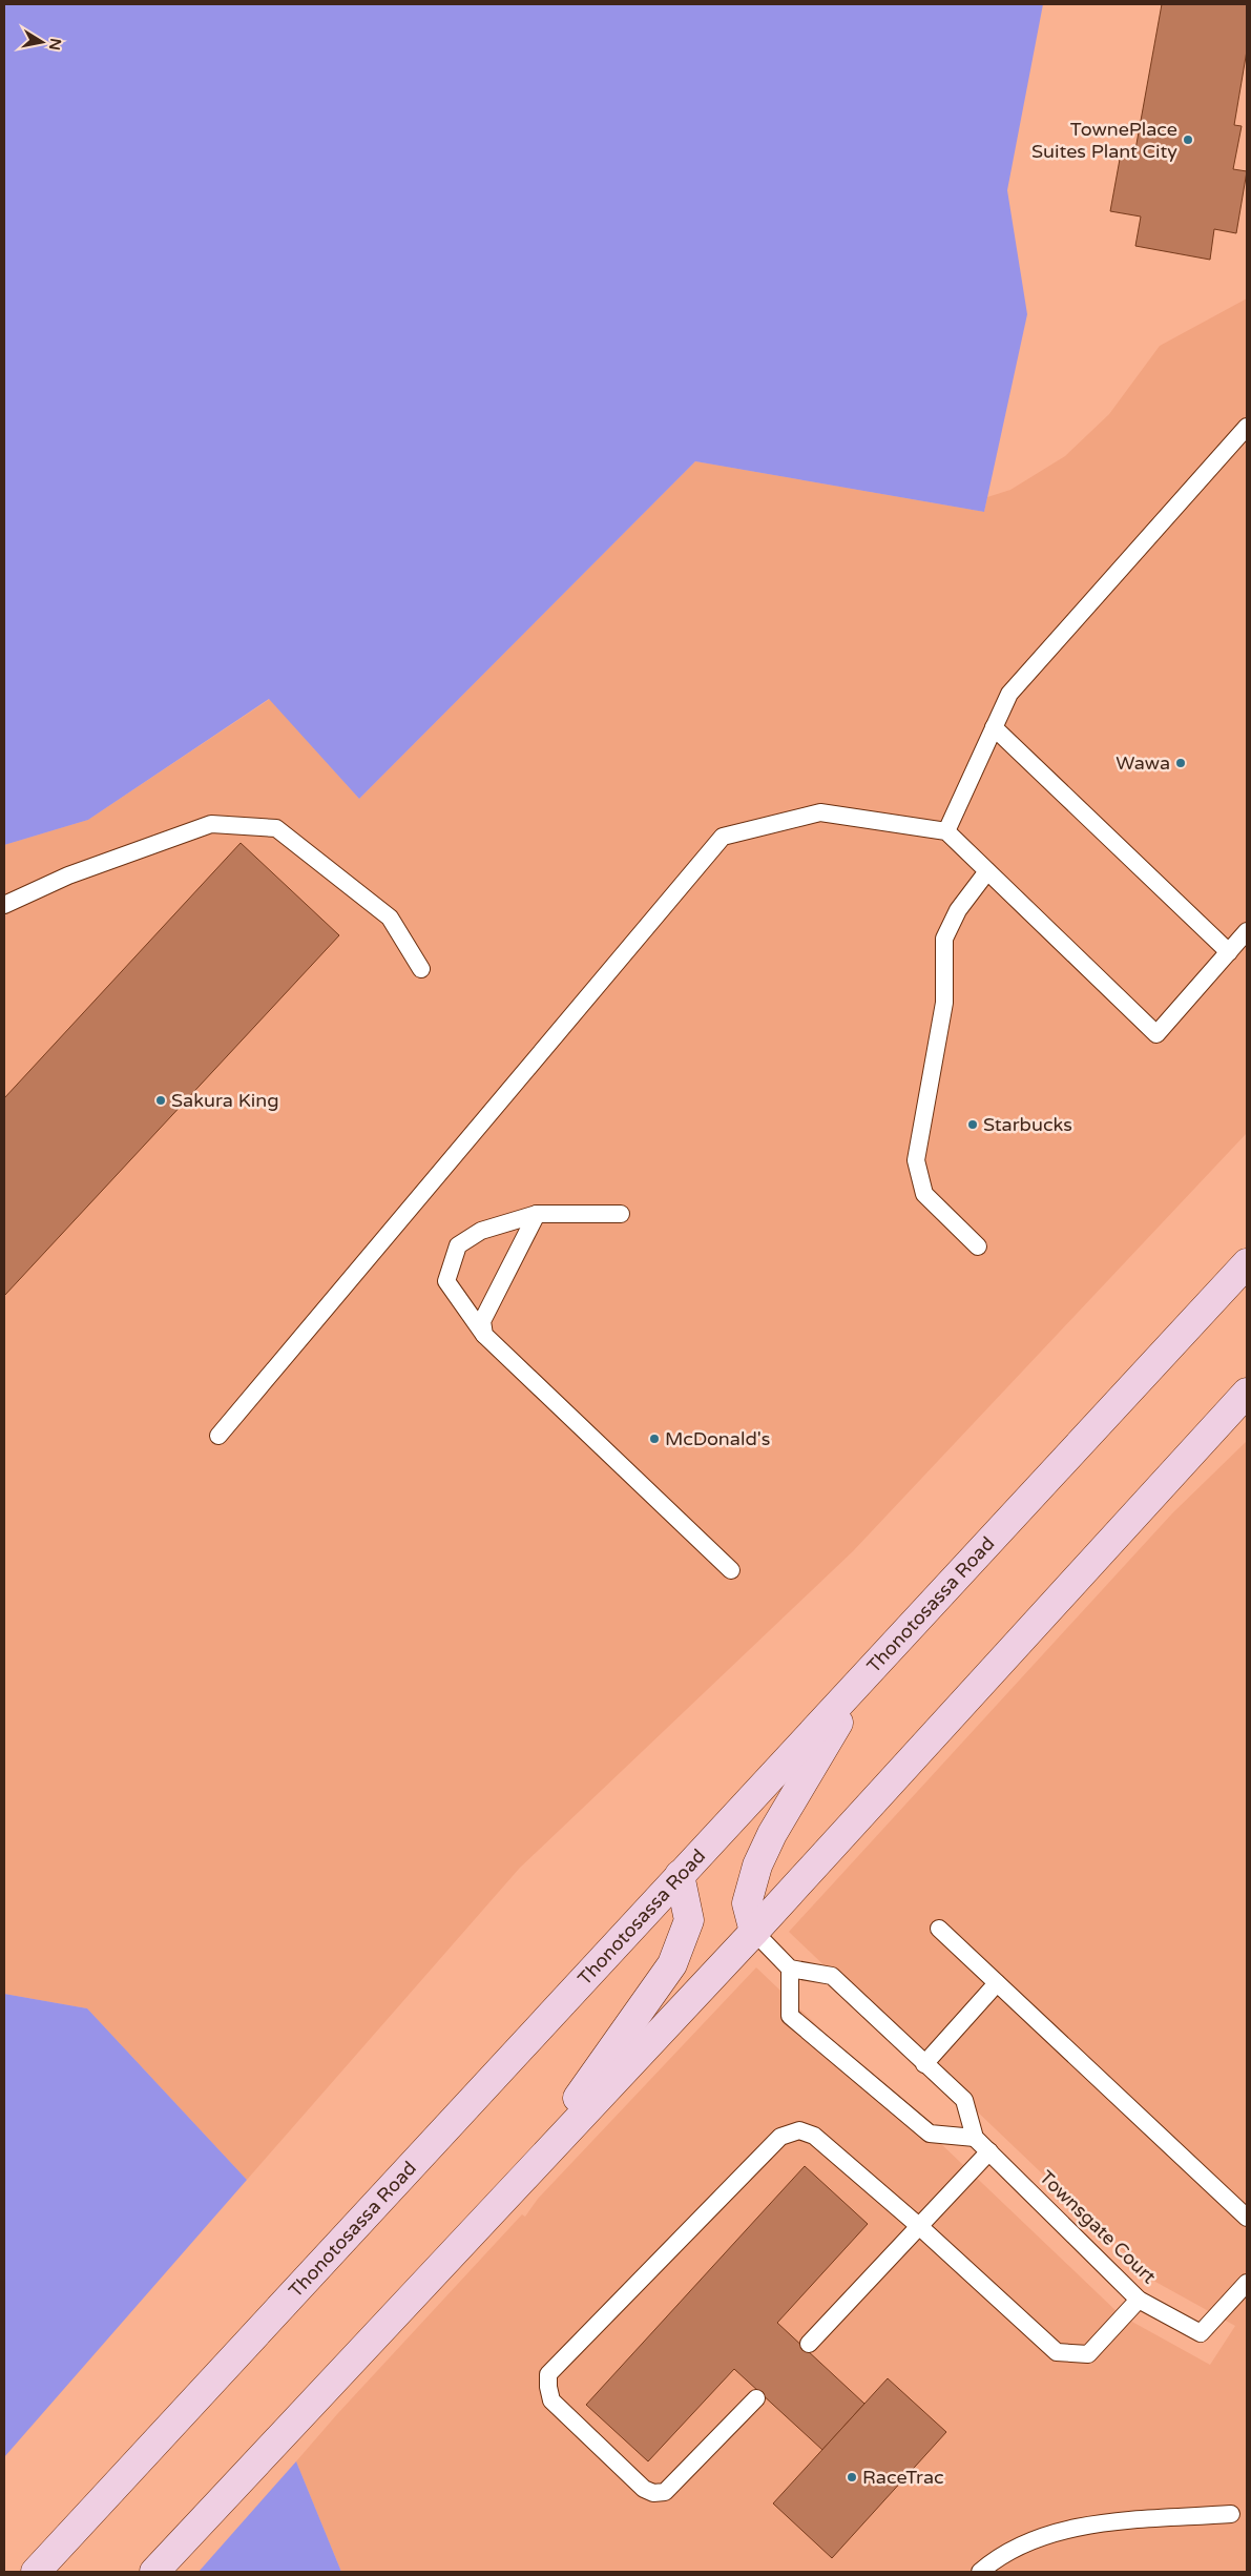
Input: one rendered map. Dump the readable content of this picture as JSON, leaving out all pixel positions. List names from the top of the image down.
{
  "streets": {
    "main road": ["Thonotosassa Road"],
    "lane": ["Townsgate Court"]
  },
  "places": [
    "TownePlace Suites Plant City",
    "Wawa",
    "Sakura King",
    "Starbucks",
    "McDonald's",
    "RaceTrac"
  ],
  "north": "right"
}
